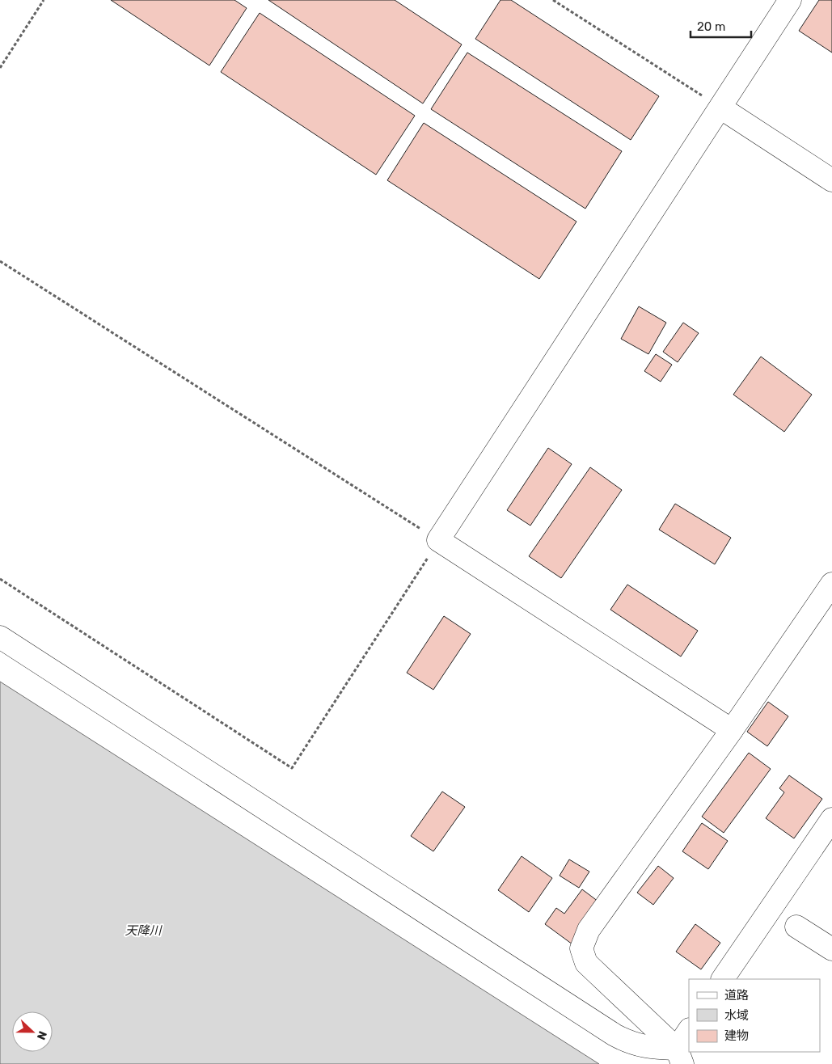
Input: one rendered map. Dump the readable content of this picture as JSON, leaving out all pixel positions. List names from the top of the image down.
{
  "water": ["天降川"],
  "legend": ["道路", "水域", "建物"],
  "scale_bar": "20 m",
  "north": "right"
}
